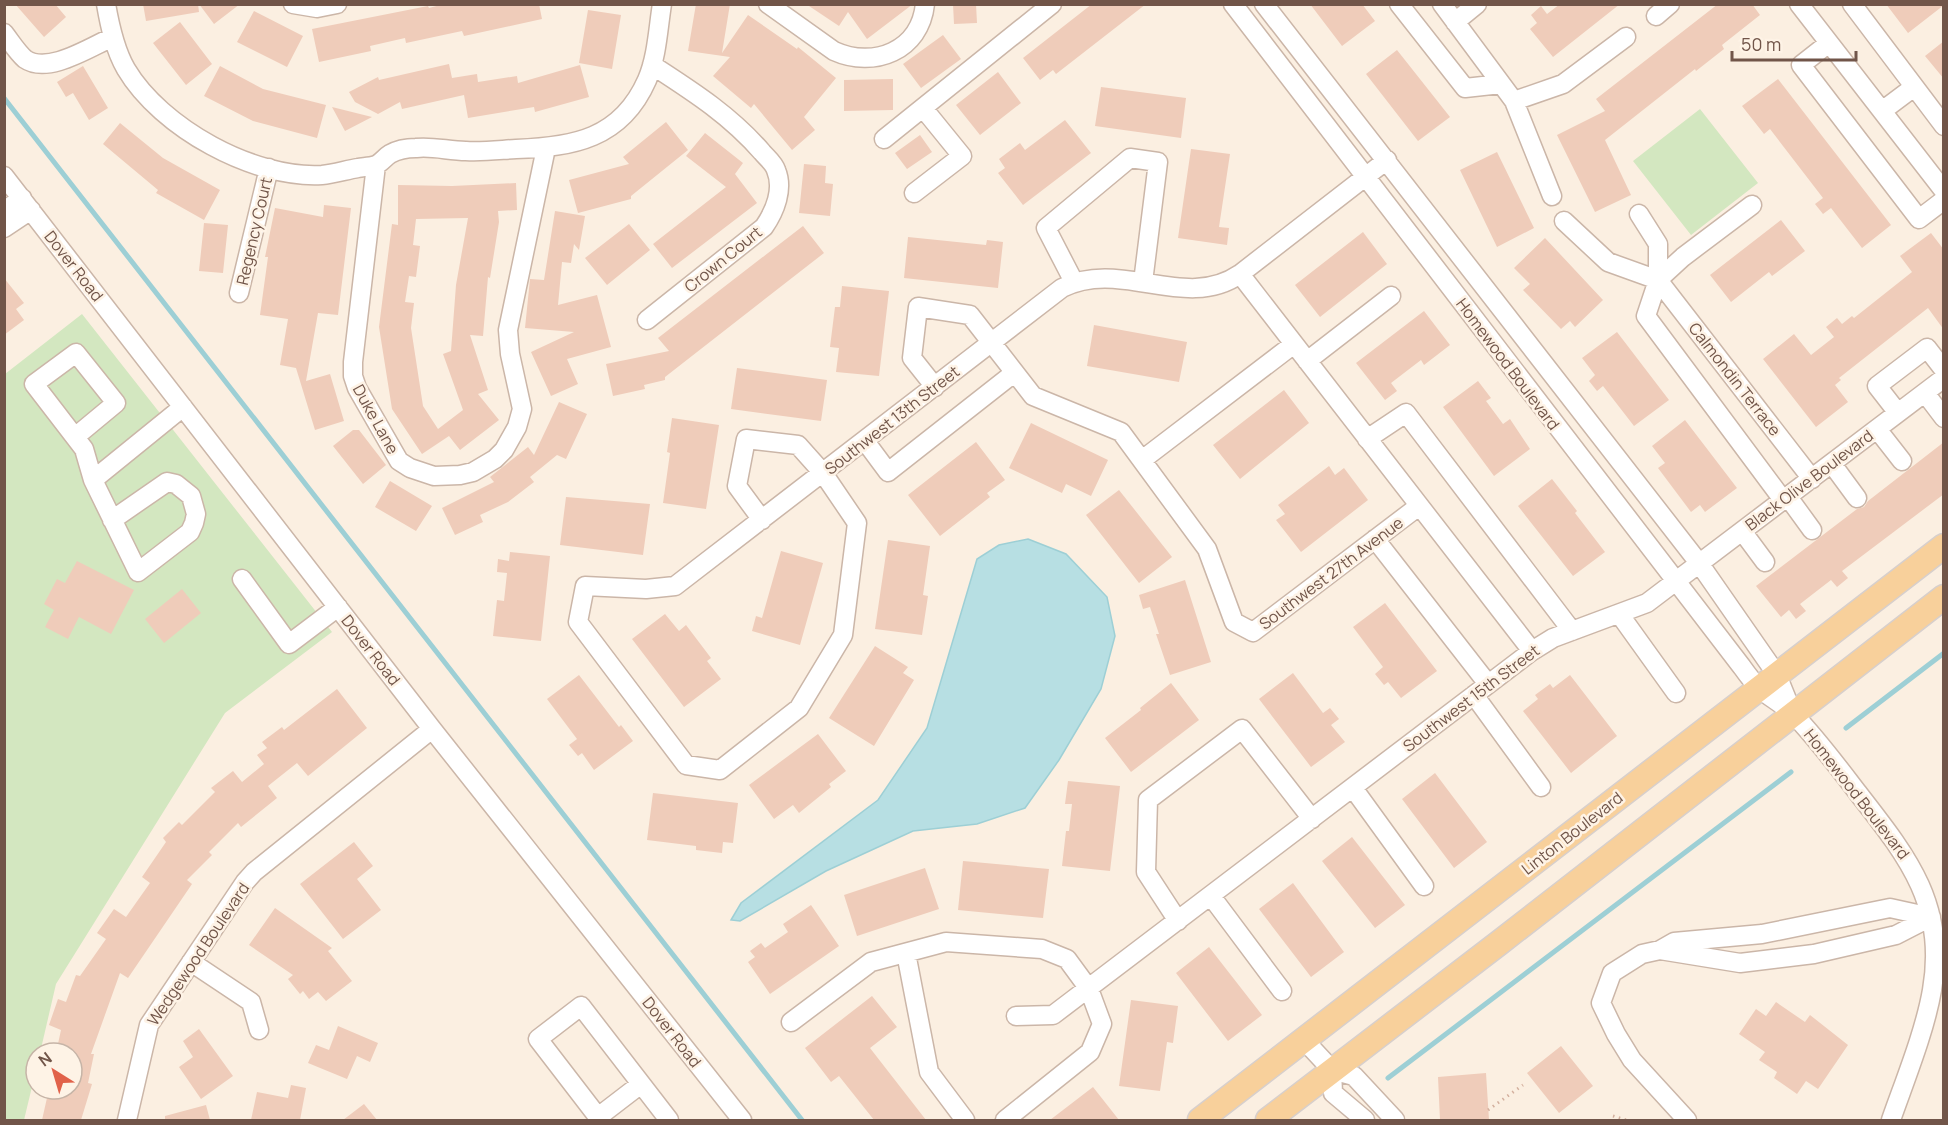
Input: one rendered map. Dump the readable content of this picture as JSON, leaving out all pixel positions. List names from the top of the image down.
{
  "streets": {
    "main road": ["Linton Boulevard"],
    "street": [
      "Regency Court",
      "Crown Court",
      "Dover Road",
      "Homewood Boulevard",
      "Calmondin Terrace",
      "Duke Lane",
      "Southwest 13th Street",
      "Black Olive Boulevard",
      "Southwest 27th Avenue",
      "Southwest 15th Street",
      "Wedgewood Boulevard"
    ]
  },
  "crossings": [
    ["Dover Road", "Wedgewood Boulevard"],
    ["Homewood Boulevard", "Black Olive Boulevard"],
    ["Homewood Boulevard", "Southwest 15th Street"],
    ["Homewood Boulevard", "Linton Boulevard"],
    ["Calmondin Terrace", "Black Olive Boulevard"],
    ["Southwest 13th Street", "Southwest 27th Avenue"],
    ["Black Olive Boulevard", "Southwest 15th Street"],
    ["Southwest 27th Avenue", "Southwest 15th Street"]
  ],
  "scale_bar": "50 m",
  "north": "top left"
}
